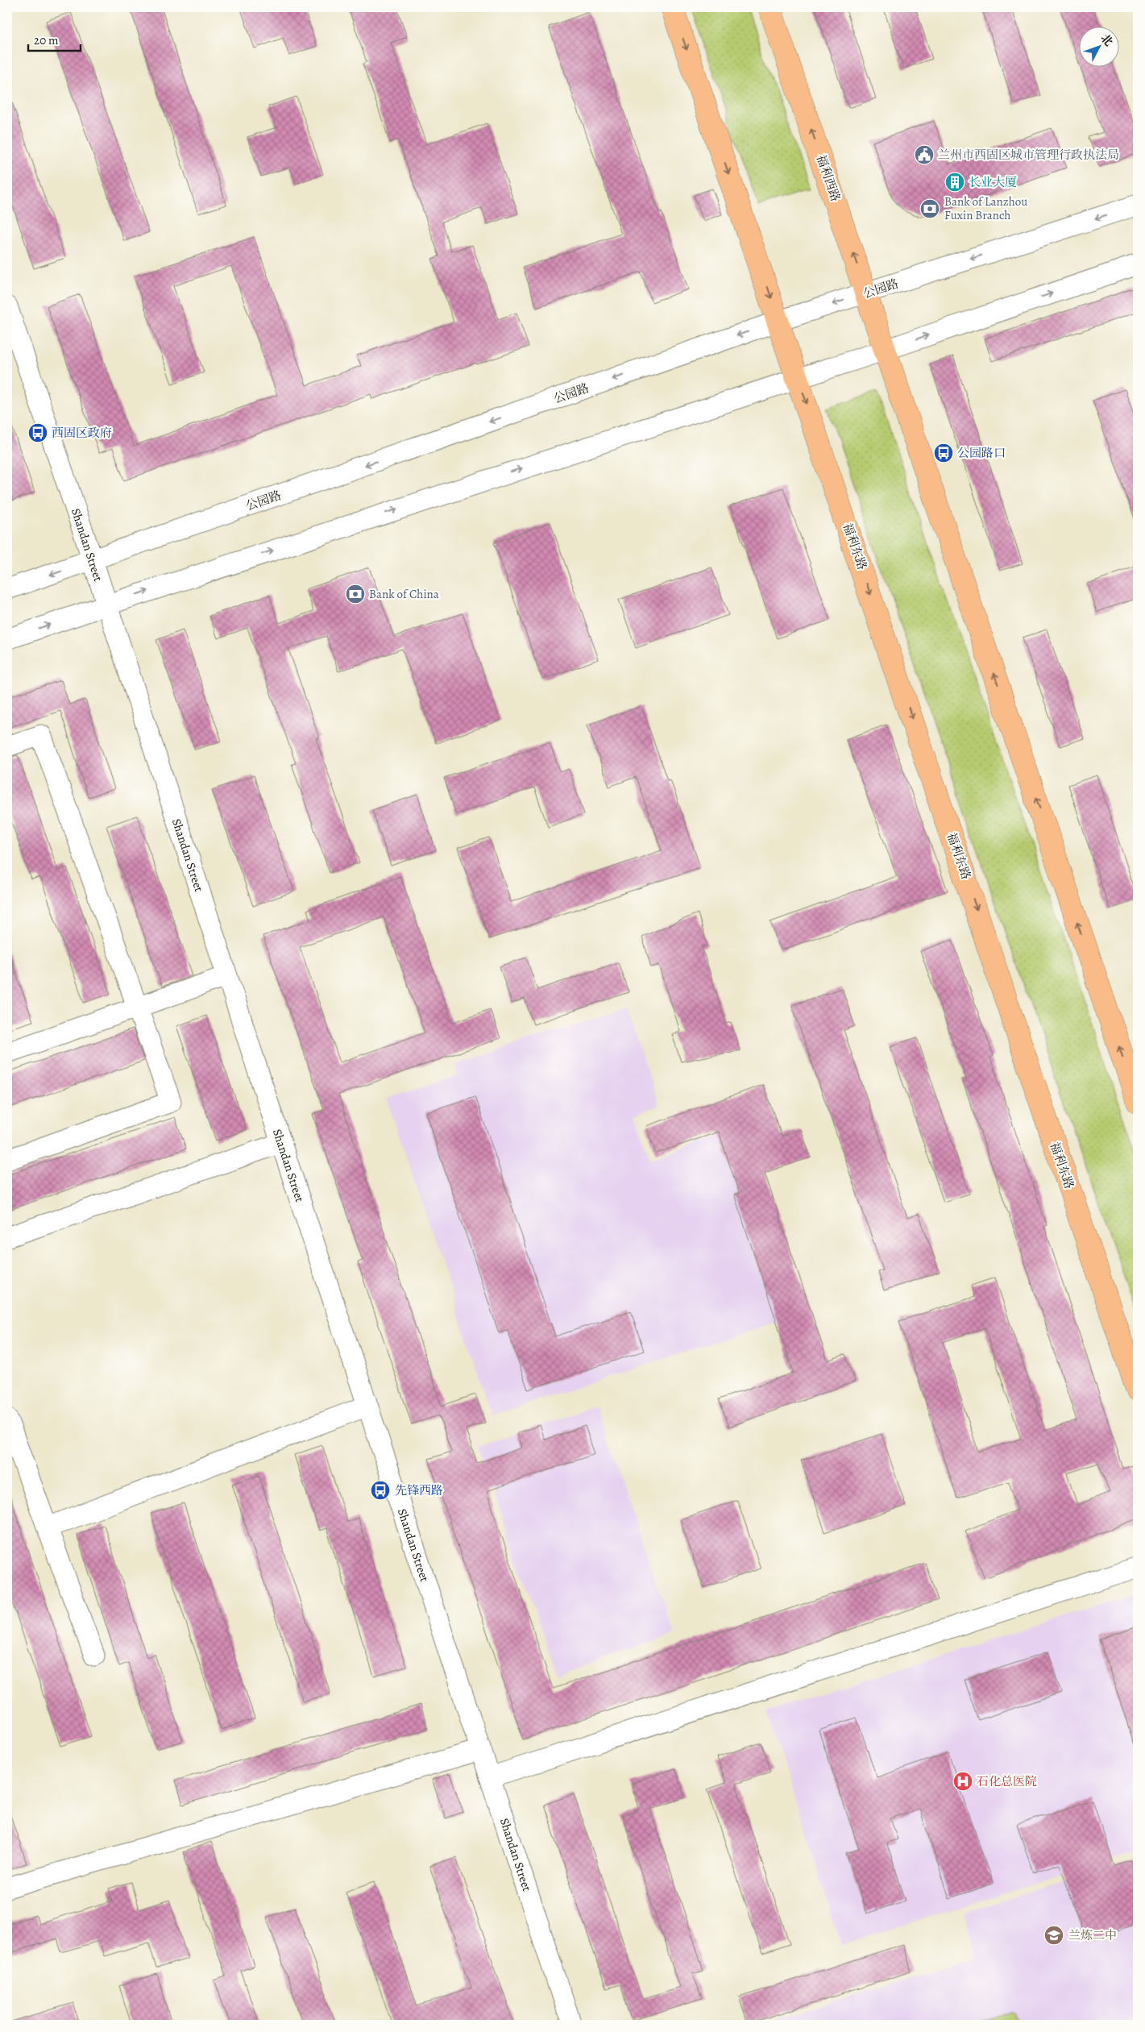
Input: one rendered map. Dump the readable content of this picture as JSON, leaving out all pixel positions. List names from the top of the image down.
{
  "streets": {
    "main road": ["福利西路", "福利东路"],
    "street": ["公园路", "Shandan Street"]
  },
  "crossings": [
    ["福利西路", "公园路"],
    ["公园路", "Shandan Street"],
    ["公园路", "福利东路"]
  ],
  "places": {
    "public building": ["兰州市西固区城市管理行政执法局"],
    "building": ["长业大厦"],
    "bank": ["Bank of Lanzhou Fuxin Branch", "Bank of China"],
    "bus stop": ["西固区政府", "公园路口", "先锋西路"],
    "hospital": ["石化总医院"],
    "school or university": ["兰炼二中"]
  },
  "scale_bar": "20 m",
  "north": "top right"
}
